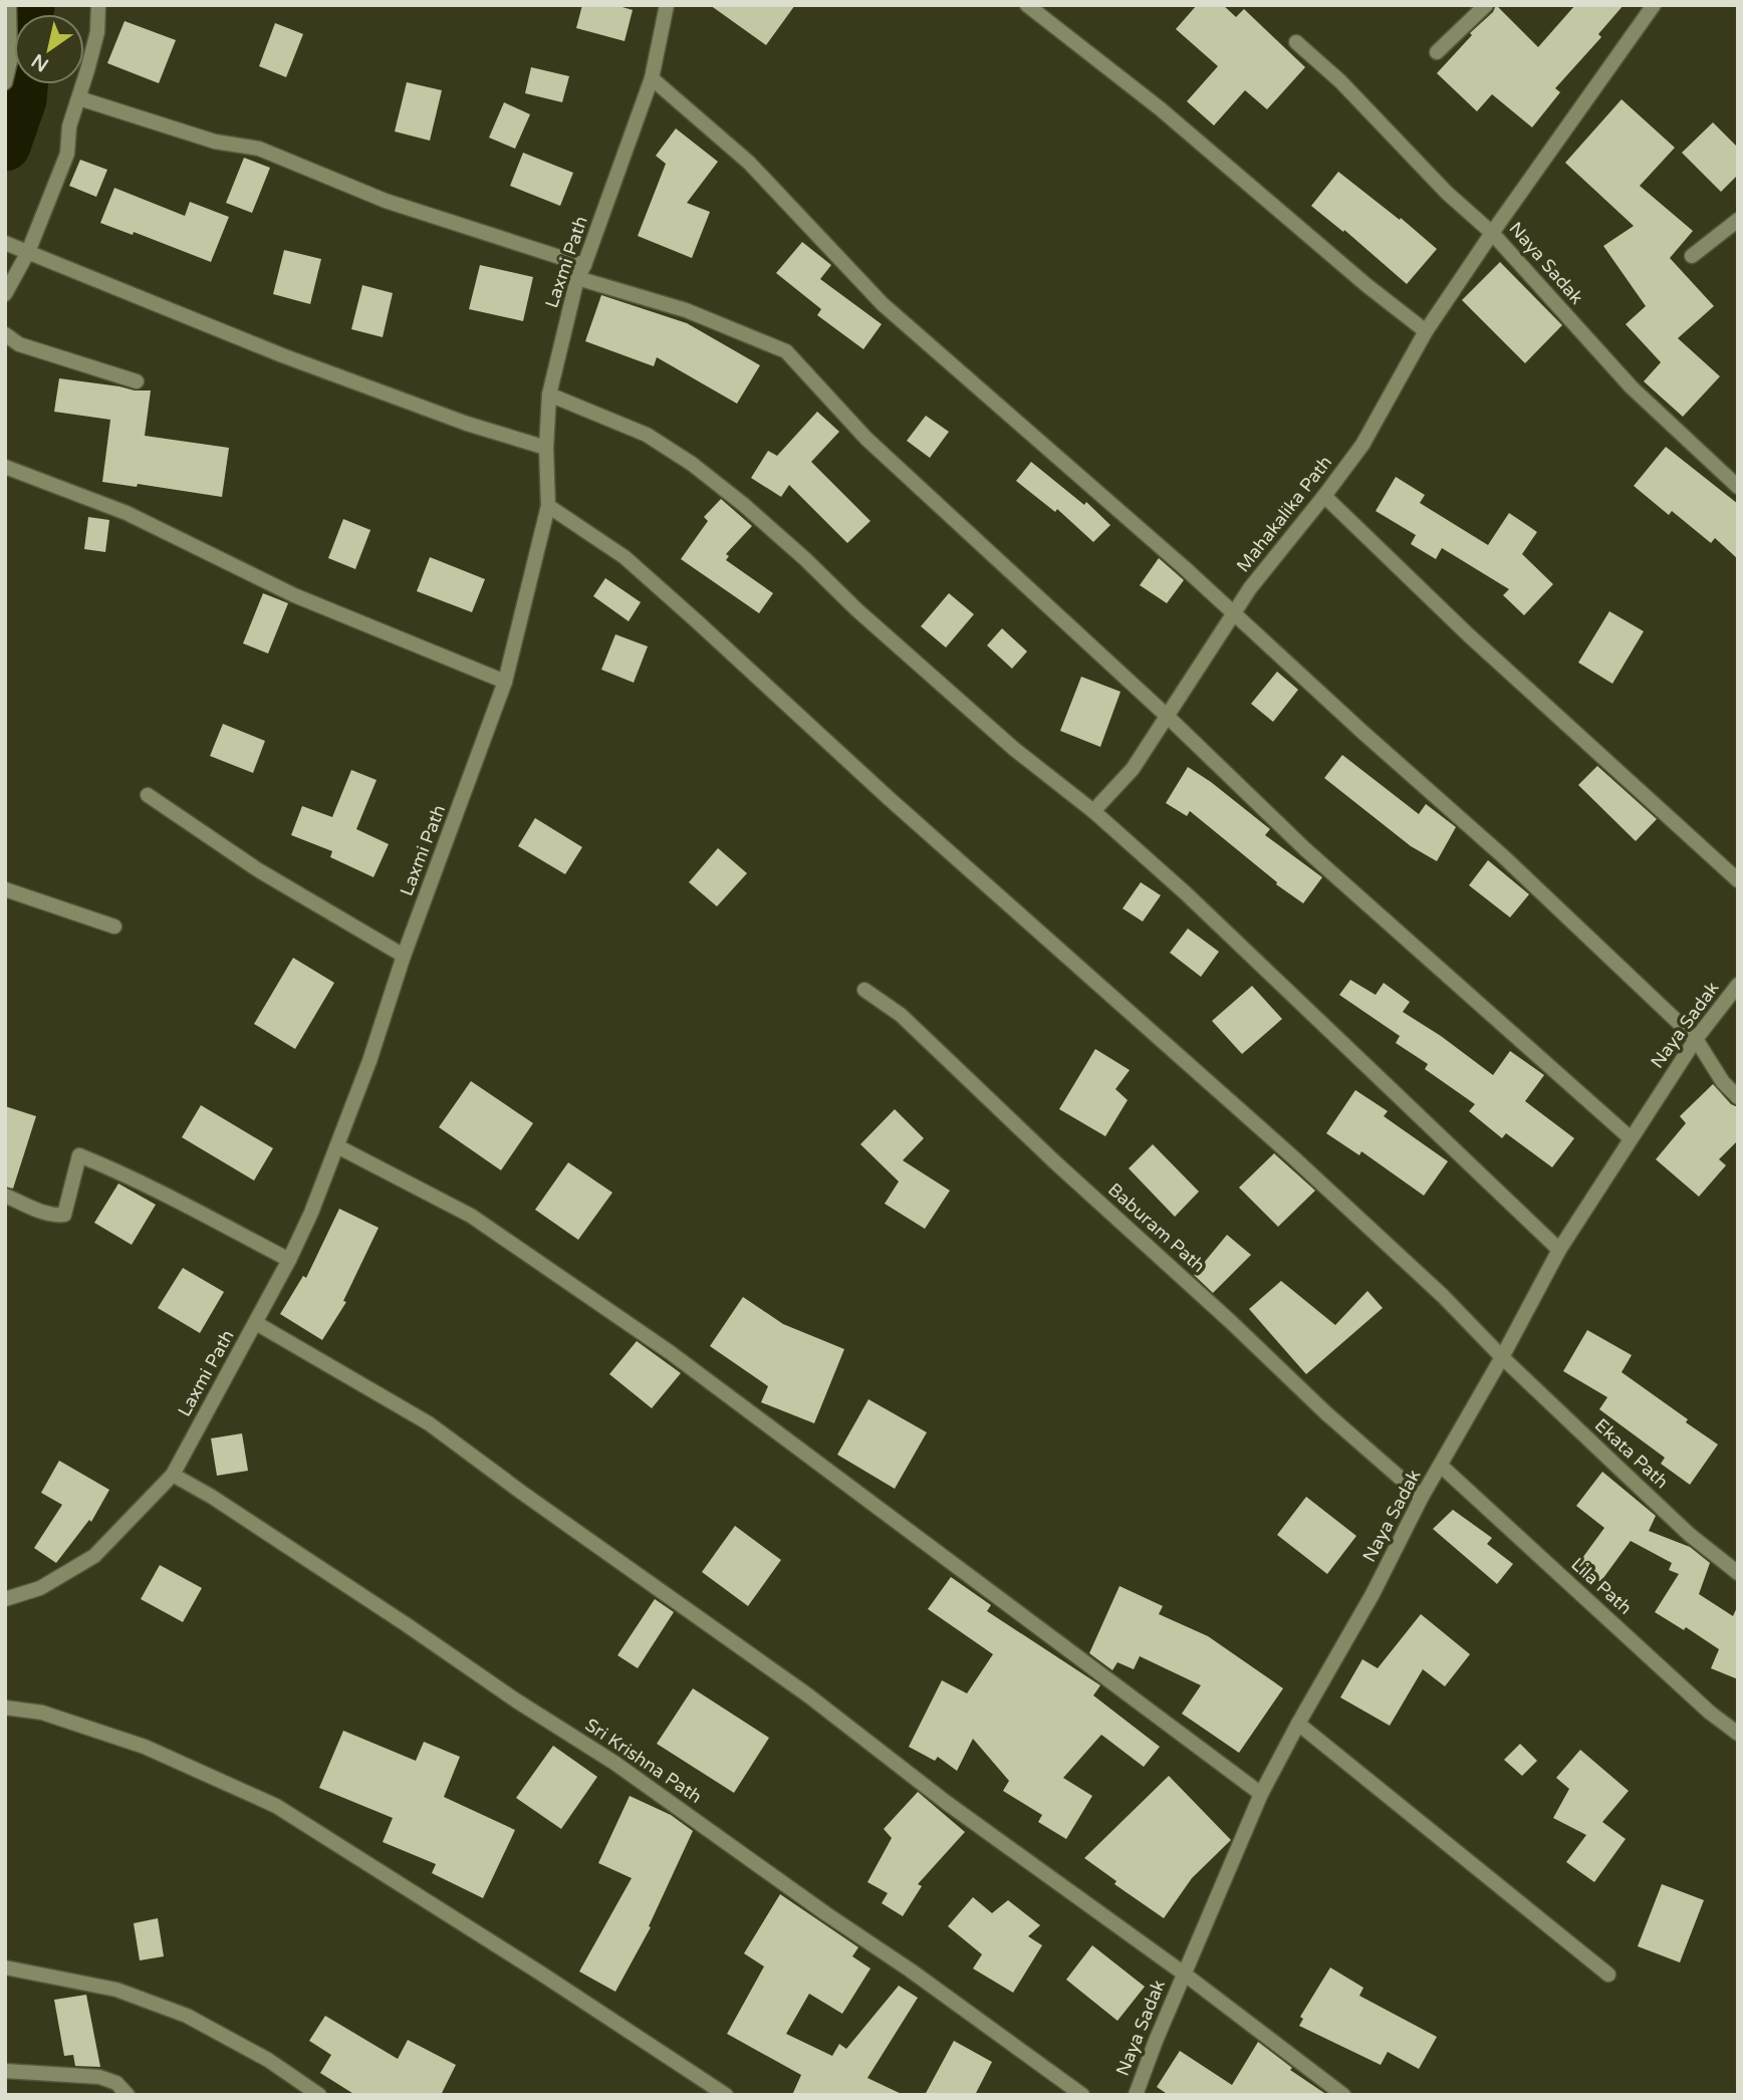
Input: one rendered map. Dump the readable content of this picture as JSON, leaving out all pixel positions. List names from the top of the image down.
{
  "streets": {
    "street": [
      "Laxmi Path",
      "Naya Sadak",
      "Mahakalika Path",
      "Baburam Path",
      "Ekata Path",
      "Lila Path",
      "Sri Krishna Path"
    ]
  },
  "crossings": [
    ["Laxmi Path", "Ekata Path"],
    ["Laxmi Path", "Sri Krishna Path"],
    ["Naya Sadak", "Mahakalika Path"],
    ["Naya Sadak", "Baburam Path"],
    ["Naya Sadak", "Ekata Path"],
    ["Naya Sadak", "Lila Path"]
  ],
  "north": "bottom left"
}
